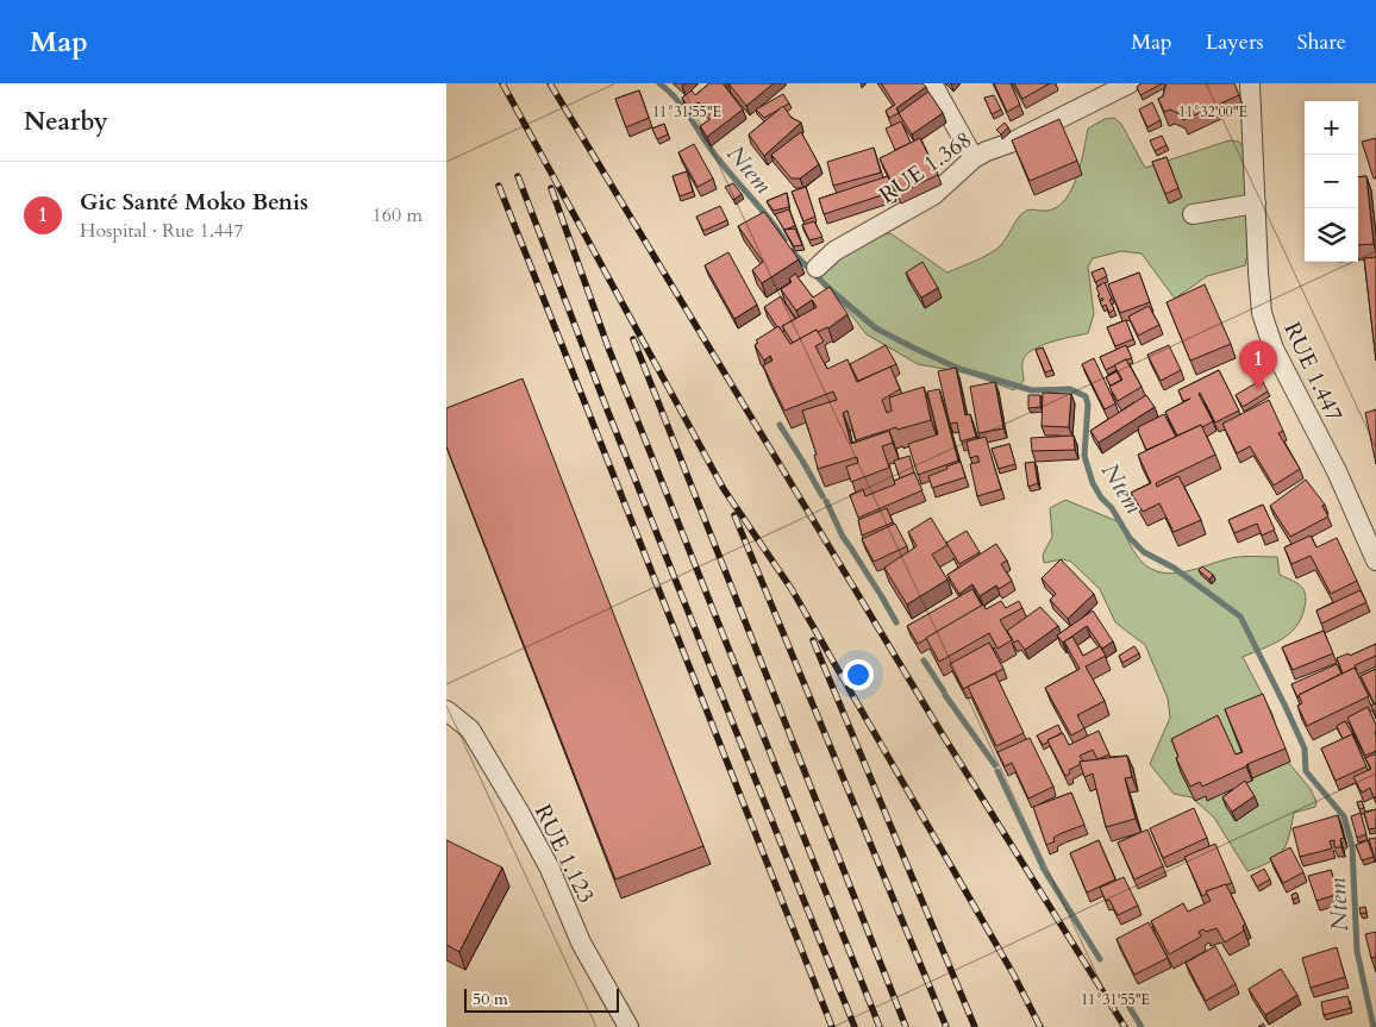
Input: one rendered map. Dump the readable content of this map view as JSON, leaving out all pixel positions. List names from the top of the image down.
{
  "streets": {
    "street": ["RUE 1.368", "RUE 1.447", "RUE 1.123"]
  },
  "water": ["Ntem"],
  "scale_bar": "50 m",
  "page": {
    "header": "Map",
    "nav": ["Map", "Layers", "Share"],
    "heading": "Nearby",
    "map_buttons": ["+", "−"],
    "list": [
      {
        "mark": "1",
        "name": "Gic Santé Moko Benis",
        "note": "Hospital · Rue 1.447",
        "value": "160 m"
      }
    ],
    "pins": "1",
    "scale": "50 m"
  },
  "coordinates": ["11°31'55\"E", "11°32'00\"E"]
}
